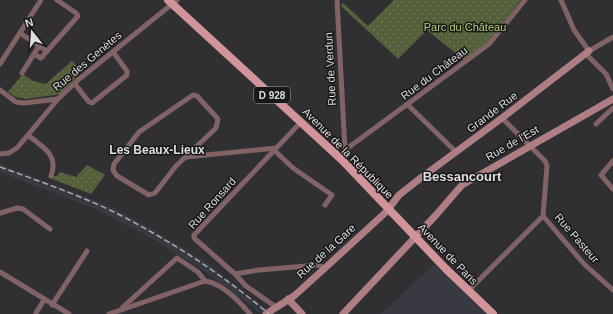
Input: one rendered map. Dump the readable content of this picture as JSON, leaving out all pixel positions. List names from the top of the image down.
{
  "streets": {
    "main road": ["D 928", "Avenue de la République", "Avenue de Paris"],
    "street": [
      "Rue des Genètes",
      "Rue de Verdun",
      "Rue du Château",
      "Grande Rue",
      "Rue de l'Est",
      "Rue Ronsard",
      "Rue Pasteur",
      "Rue de la Gare"
    ]
  },
  "crossings": [
    ["Rue des Genètes", "Avenue de la République"],
    ["Rue de Verdun", "Rue du Château"],
    ["Rue de Verdun", "Avenue de la République"],
    ["Grande Rue", "Avenue de la République"],
    ["Grande Rue", "Rue de la Gare"],
    ["Grande Rue", "Avenue de Paris"],
    ["Rue de l'Est", "Avenue de Paris"],
    ["Avenue de la République", "Rue Ronsard"],
    ["Avenue de la République", "Rue de la Gare"],
    ["Avenue de la République", "Avenue de Paris"],
    ["Rue Ronsard", "Rue de la Gare"],
    ["Rue de la Gare", "Avenue de Paris"]
  ],
  "districts": ["Les Beaux-Lieux", "Bessancourt"],
  "parks": ["Parc du Château"],
  "north": "top"
}
